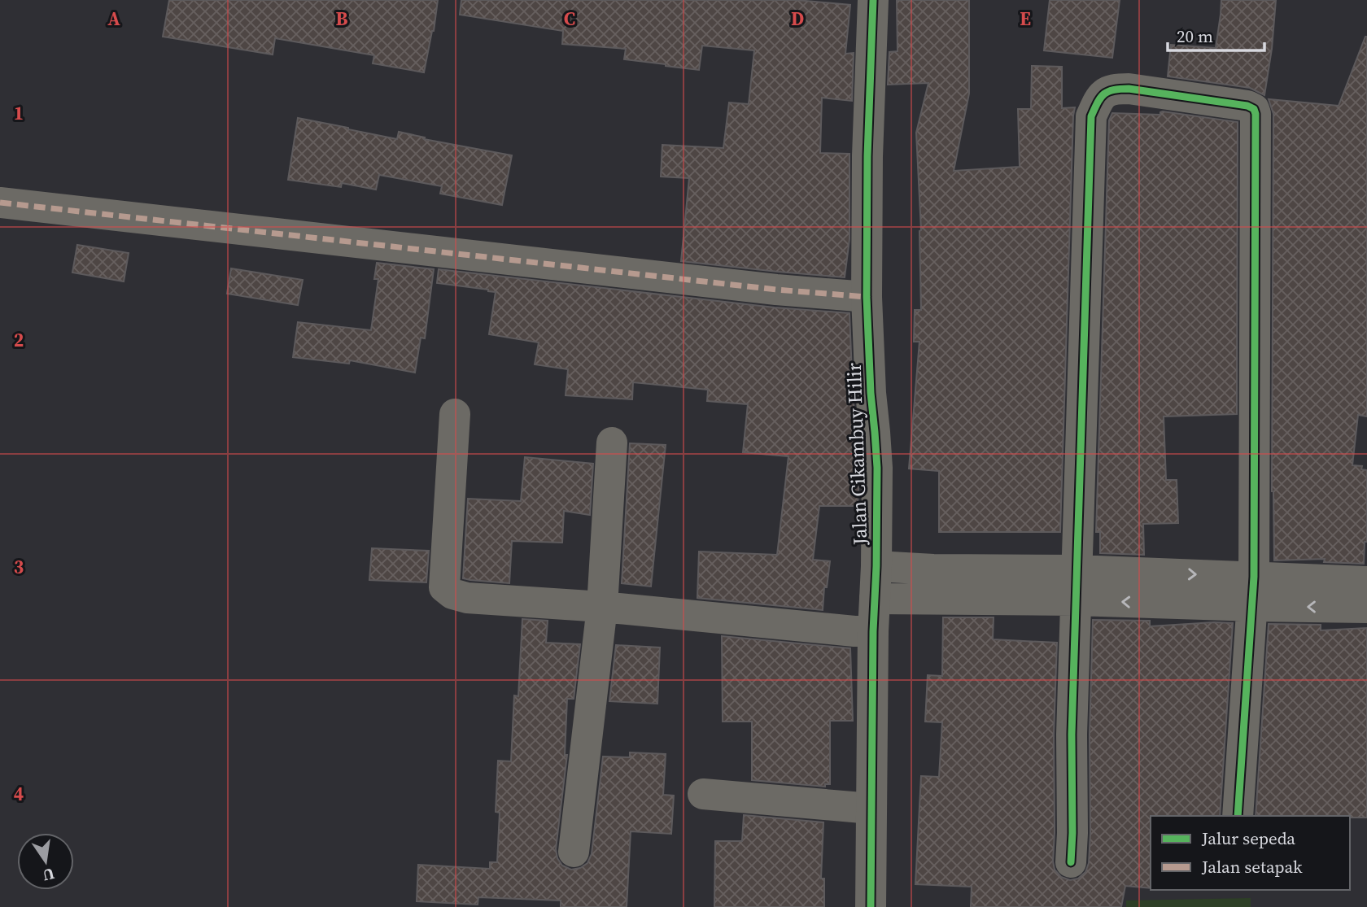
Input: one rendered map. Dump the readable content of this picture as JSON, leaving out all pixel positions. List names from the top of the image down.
{
  "streets": {
    "street": ["Jalan Cikambuy Hilir"]
  },
  "legend": ["Jalur sepeda", "Jalan setapak"],
  "scale_bar": "20 m",
  "north": "bottom",
  "grid": {
    "columns": [
      "A",
      "B",
      "C",
      "D",
      "E"
    ],
    "rows": [
      "1",
      "2",
      "3",
      "4"
    ]
  }
}
